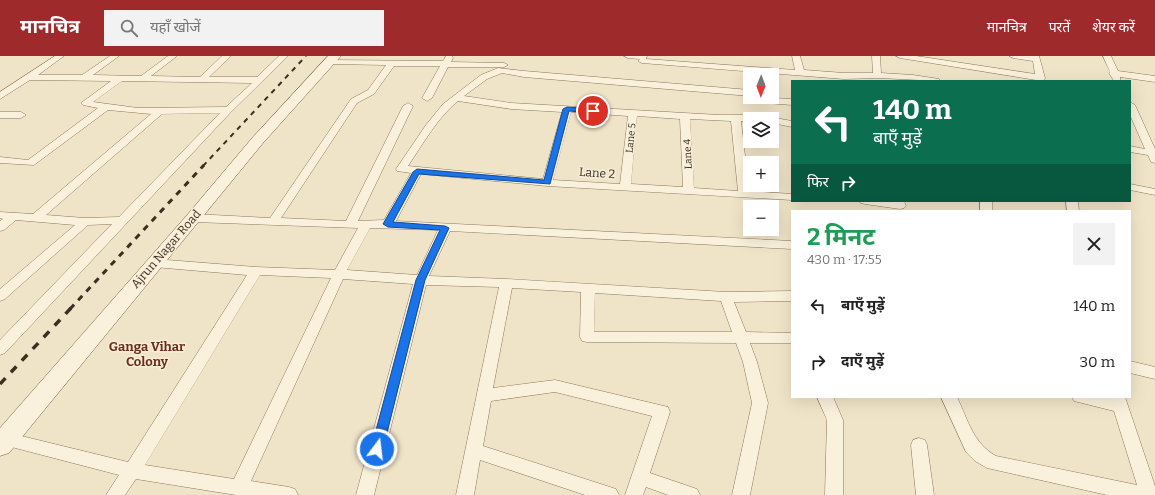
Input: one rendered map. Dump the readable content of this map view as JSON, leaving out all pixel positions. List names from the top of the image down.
{
  "streets": {
    "street": [
      "Lane 5",
      "Lane 4",
      "Lane 2",
      "Ajrun Nagar Road"
    ]
  },
  "crossings": [
    ["Lane 5", "Lane 2"],
    ["Lane 4", "Lane 2"]
  ],
  "districts": ["Ganga Vihar Colony"],
  "north": "bottom",
  "page": {
    "header": "मानचित्र",
    "search": "यहाँ खोजें",
    "nav": ["मानचित्र", "परतें", "शेयर करें"],
    "map_buttons": ["+", "−"],
    "turn": ["140 m", "बाएँ मुड़ें"],
    "then": "फिर",
    "heading": ["2 मिनट", "430 m · 17:55"],
    "list": [
      {
        "name": "बाएँ मुड़ें",
        "value": "140 m"
      },
      {
        "name": "दाएँ मुड़ें",
        "value": "30 m"
      }
    ]
  }
}
